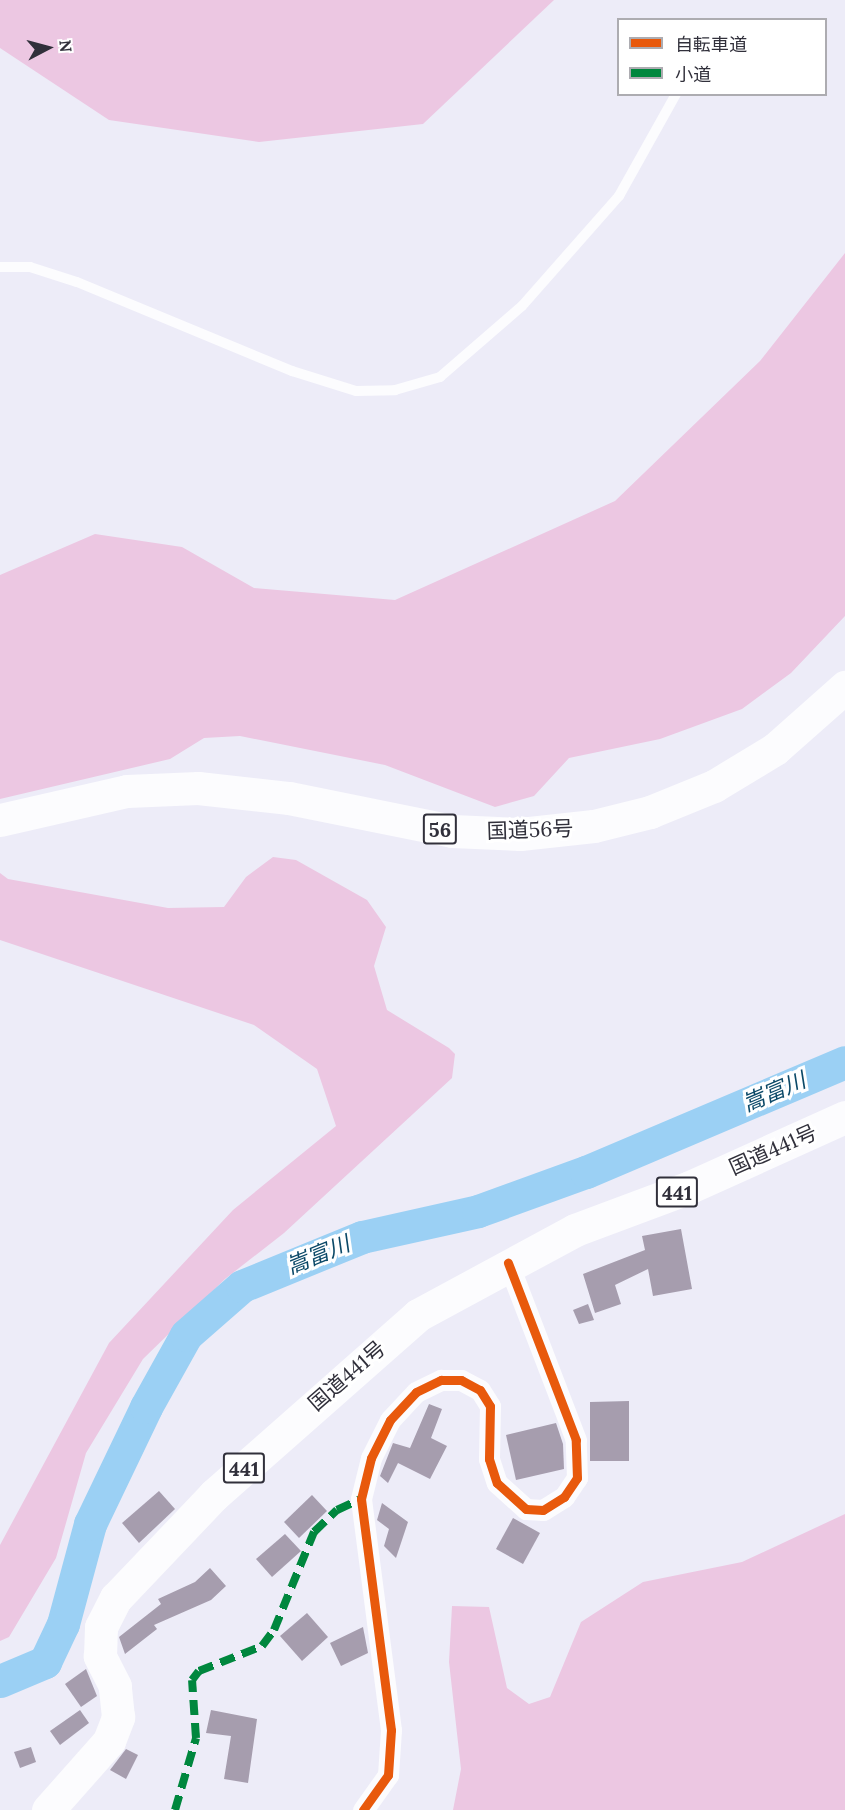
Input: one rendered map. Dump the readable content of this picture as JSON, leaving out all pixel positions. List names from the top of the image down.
{
  "streets": {
    "highway": [
      "56",
      "国道56号",
      "国道441号",
      "441"
    ]
  },
  "water": ["嵩富川"],
  "legend": ["自転車道", "小道"],
  "north": "right"
}
